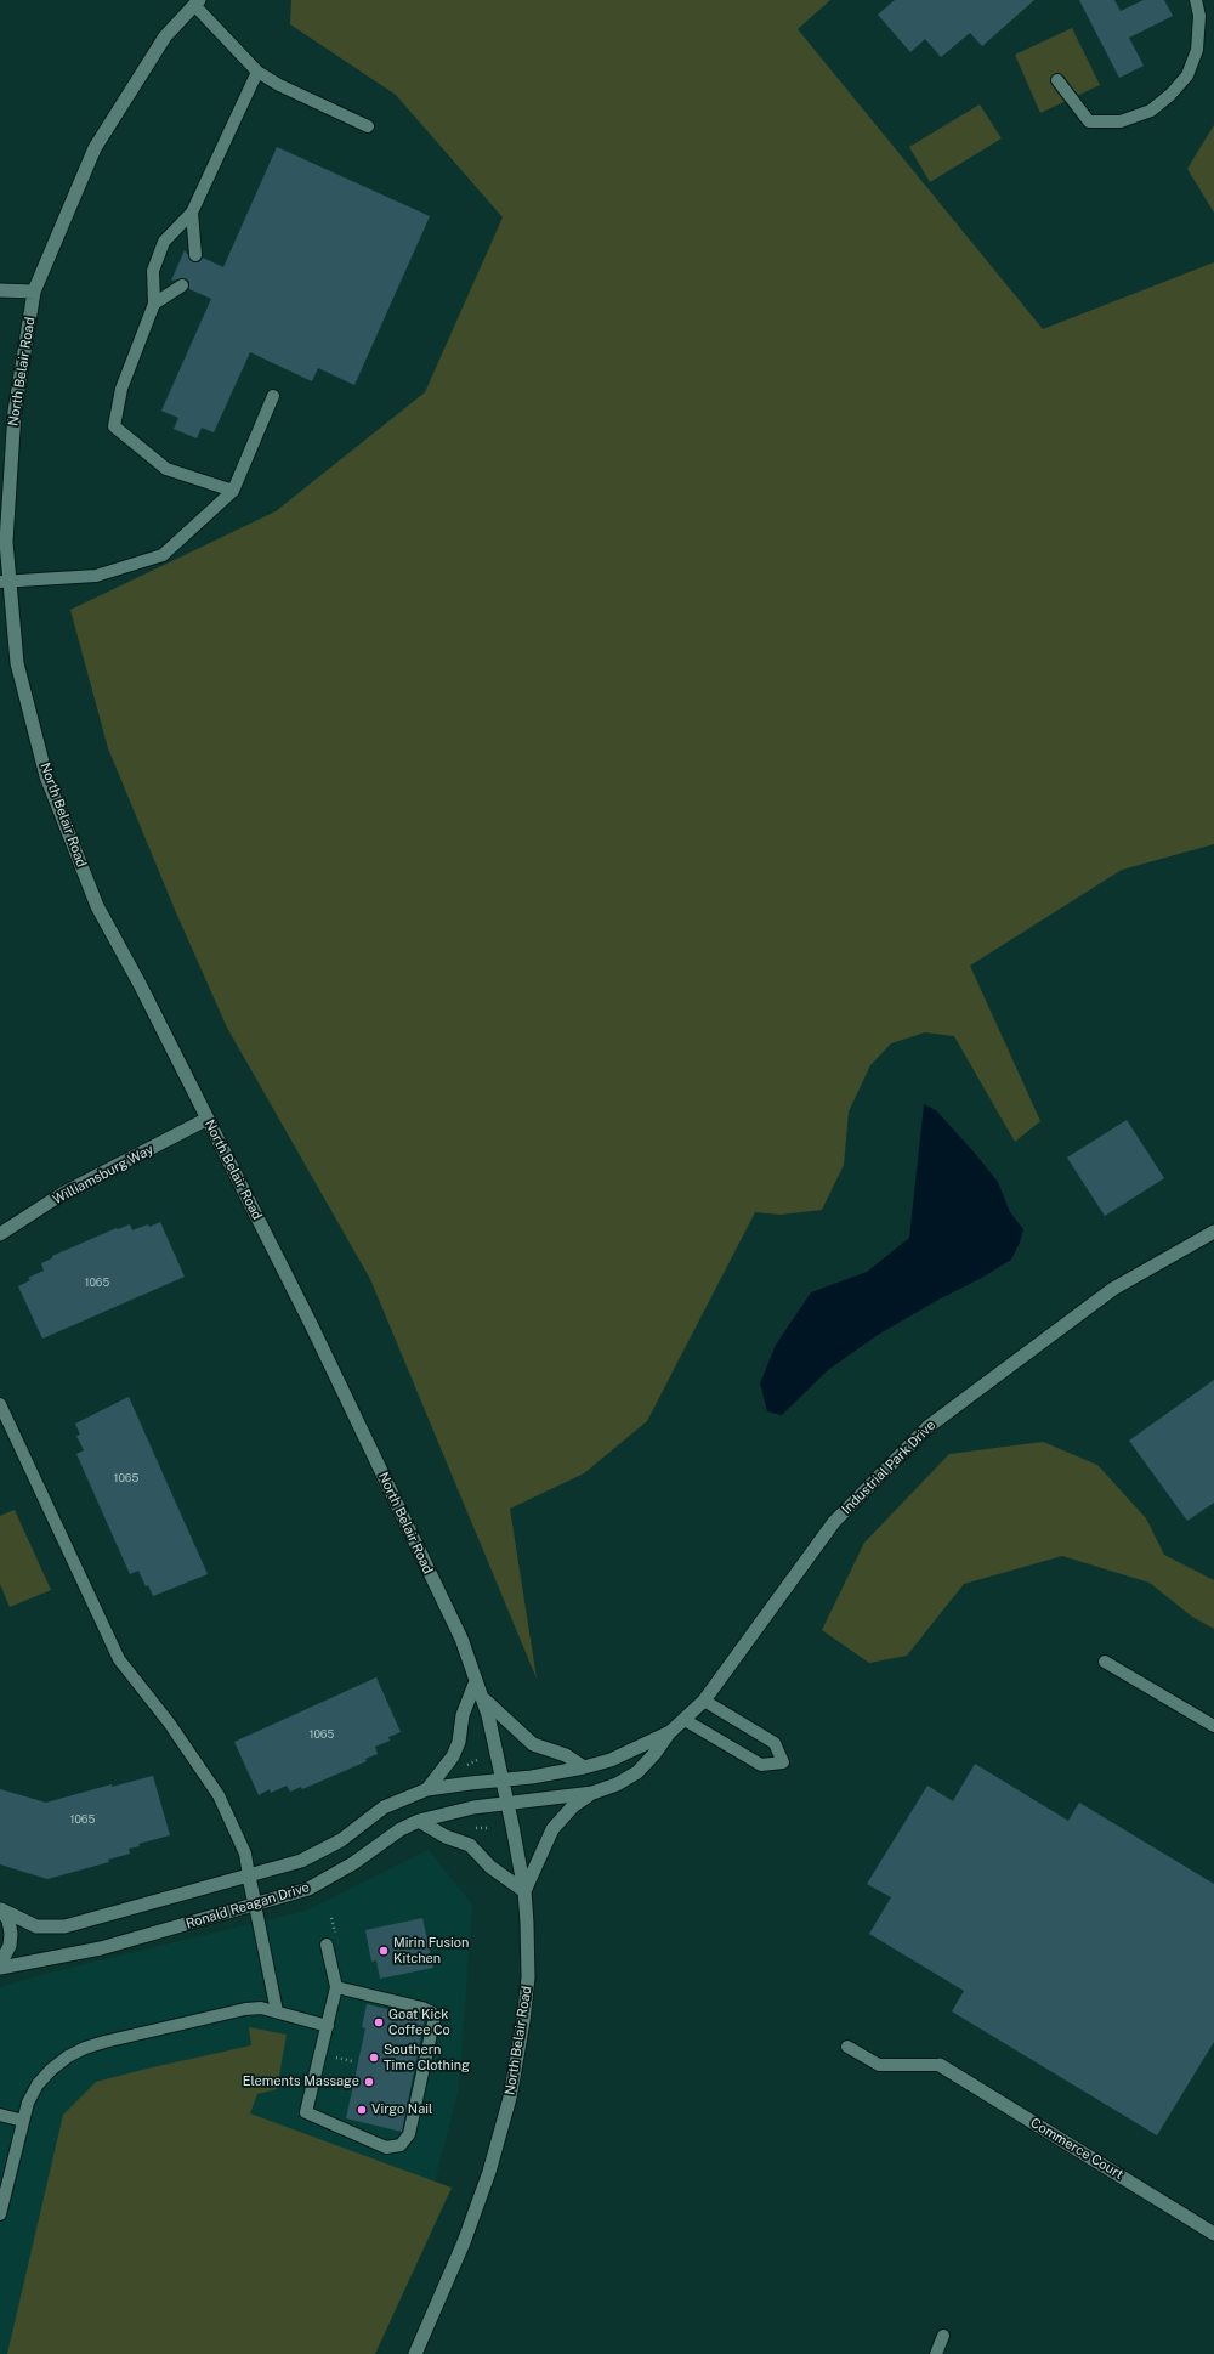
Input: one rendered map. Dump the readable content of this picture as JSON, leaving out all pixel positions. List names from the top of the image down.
{
  "streets": {
    "street": [
      "North Belair Road",
      "Williamsburg Way",
      "Industrial Park Drive",
      "Ronald Reagan Drive",
      "Commerce Court"
    ]
  },
  "crossings": [
    ["North Belair Road", "Williamsburg Way"],
    ["North Belair Road", "Industrial Park Drive"],
    ["North Belair Road", "Ronald Reagan Drive"],
    ["Industrial Park Drive", "Ronald Reagan Drive"]
  ],
  "places": [
    "Mirin Fusion Kitchen",
    "Goat Kick Coffee Co",
    "Southern Time Clothing",
    "Elements Massage",
    "Virgo Nail"
  ],
  "house_numbers": [
    "1065",
    "1065",
    "1065",
    "1065"
  ]
}
